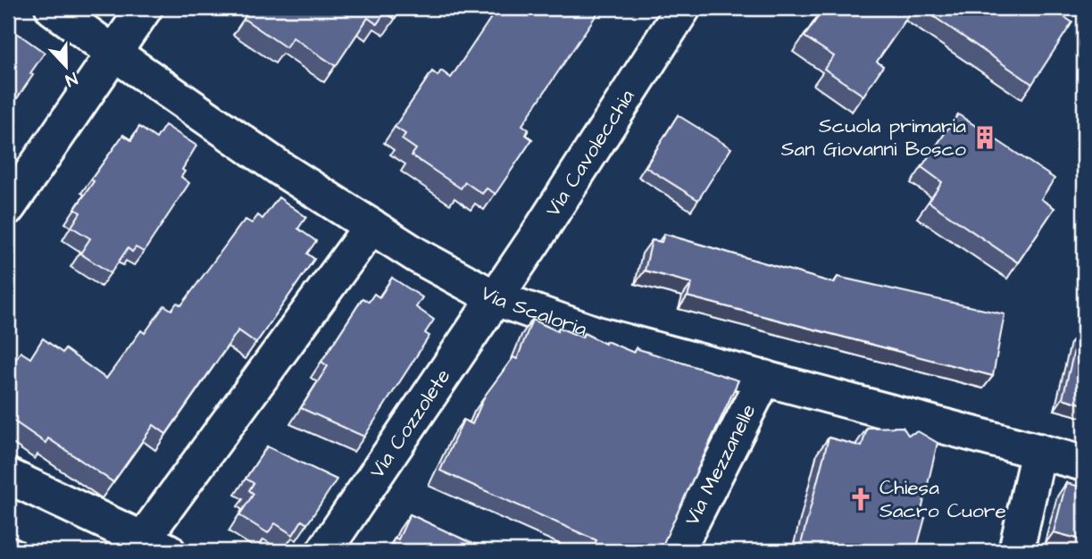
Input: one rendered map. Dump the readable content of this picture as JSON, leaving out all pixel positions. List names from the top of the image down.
{
  "streets": {
    "street": [
      "Via Cavolecchia",
      "Via Scaloria",
      "Via Cozzolete",
      "Via Mezzanelle"
    ]
  },
  "crossings": [
    ["Via Cavolecchia", "Via Scaloria"],
    ["Via Cavolecchia", "Via Cozzolete"],
    ["Via Scaloria", "Via Cozzolete"],
    ["Via Scaloria", "Via Mezzanelle"]
  ],
  "places": {
    "building": ["Scuola primaria San Giovanni Bosco"],
    "church": ["Chiesa Sacro Cuore"]
  },
  "north": "bottom"
}
